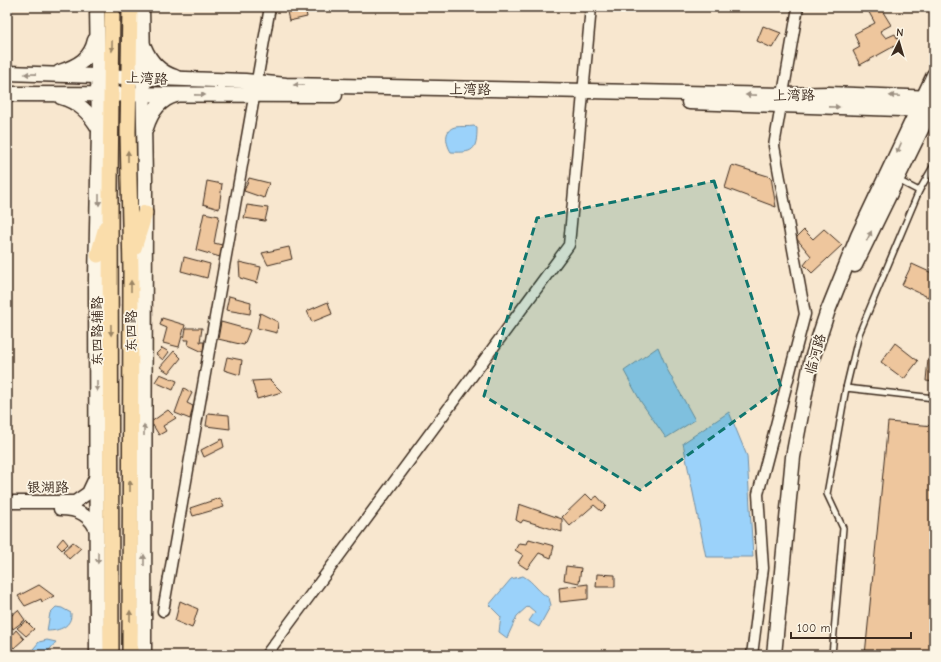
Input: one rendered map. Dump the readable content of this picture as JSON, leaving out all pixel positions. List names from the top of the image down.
{
  "streets": {
    "main road": [
      "上湾路",
      "东四路辅路",
      "东四路",
      "临河路"
    ],
    "street": ["银湖路"]
  },
  "crossings": [
    ["上湾路", "东四路辅路"],
    ["上湾路", "东四路"],
    ["上湾路", "临河路"],
    ["东四路辅路", "东四路"],
    ["东四路辅路", "银湖路"]
  ],
  "scale_bar": "100 m",
  "north": "top"
}
